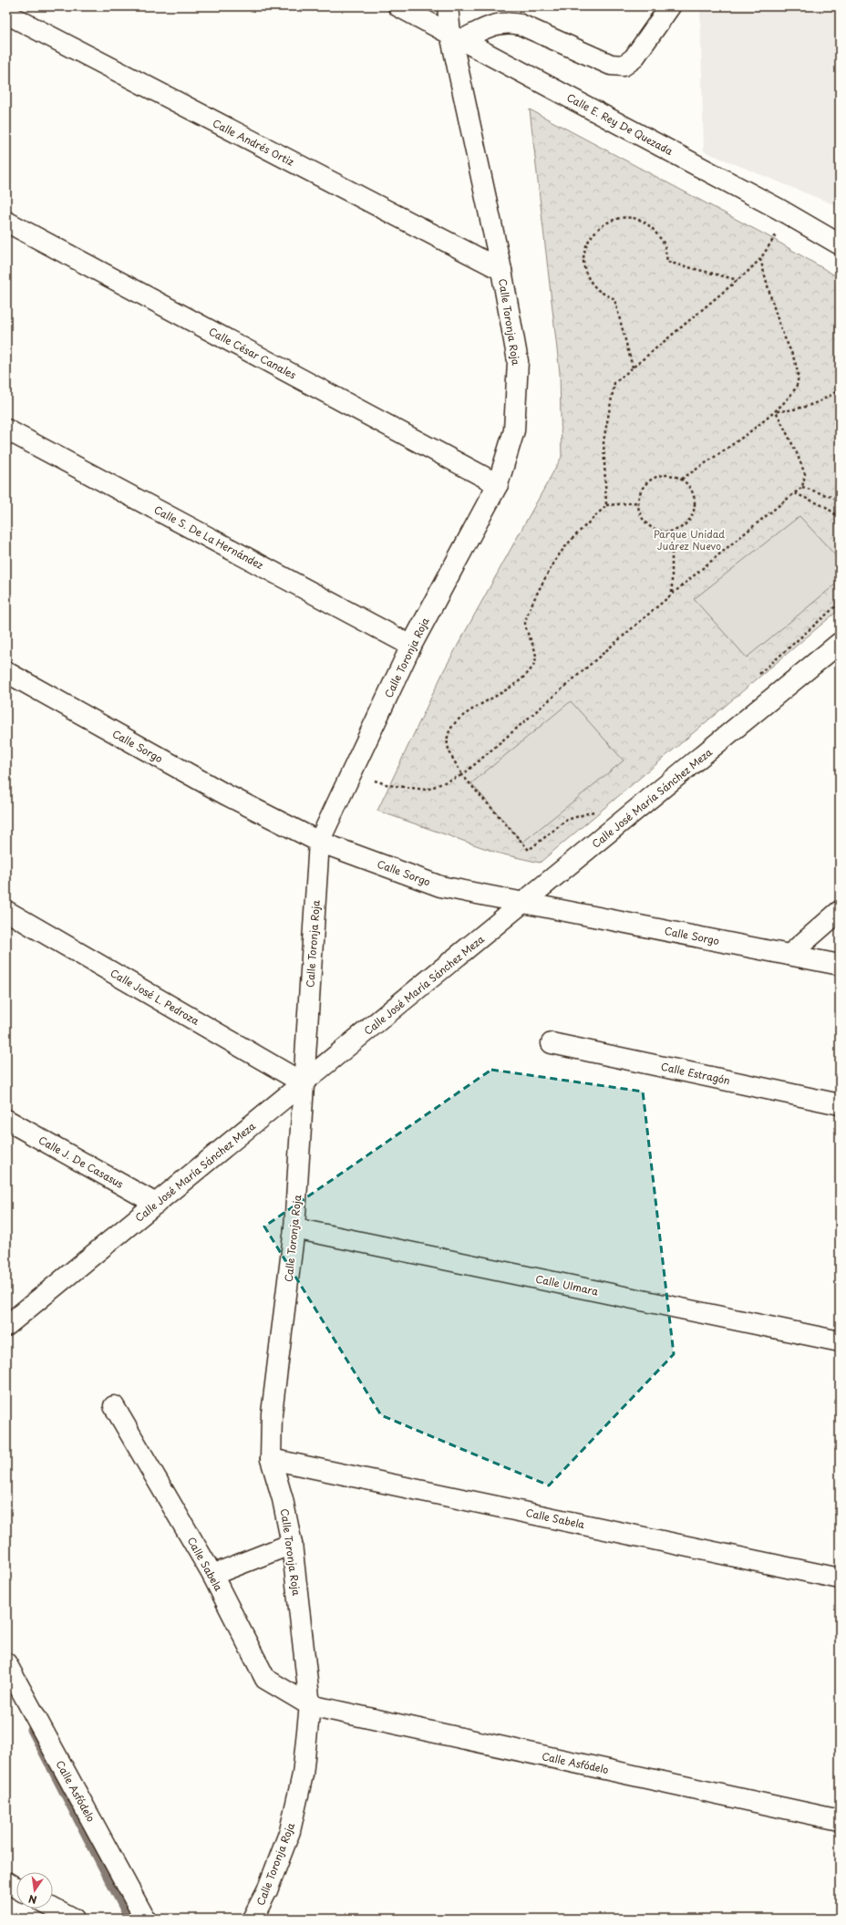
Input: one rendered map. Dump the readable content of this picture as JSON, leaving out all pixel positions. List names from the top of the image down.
{
  "streets": {
    "street": [
      "Calle E. Rey De Quezada",
      "Calle Andrés Ortiz",
      "Calle Toronja Roja",
      "Calle César Canales",
      "Calle S. De La Hernández",
      "Calle Sorgo",
      "Calle José María Sánchez Meza",
      "Calle José L. Pedroza",
      "Calle Estragón",
      "Calle J. De Casasus",
      "Calle Ulmara",
      "Calle Sabela",
      "Calle Asfódelo"
    ]
  },
  "crossings": [
    ["Calle E. Rey De Quezada", "Calle Toronja Roja"],
    ["Calle Andrés Ortiz", "Calle Toronja Roja"],
    ["Calle Toronja Roja", "Calle César Canales"],
    ["Calle Toronja Roja", "Calle S. De La Hernández"],
    ["Calle Toronja Roja", "Calle Sorgo"],
    ["Calle Toronja Roja", "Calle José María Sánchez Meza"],
    ["Calle Toronja Roja", "Calle José L. Pedroza"],
    ["Calle Toronja Roja", "Calle Ulmara"],
    ["Calle Toronja Roja", "Calle Sabela"],
    ["Calle Toronja Roja", "Calle Asfódelo"],
    ["Calle Sorgo", "Calle José María Sánchez Meza"],
    ["Calle José María Sánchez Meza", "Calle José L. Pedroza"],
    ["Calle José María Sánchez Meza", "Calle J. De Casasus"],
    ["Calle Sabela", "Calle Asfódelo"]
  ],
  "parks": ["Parque Unidad Juárez Nuevo"],
  "north": "bottom"
}
